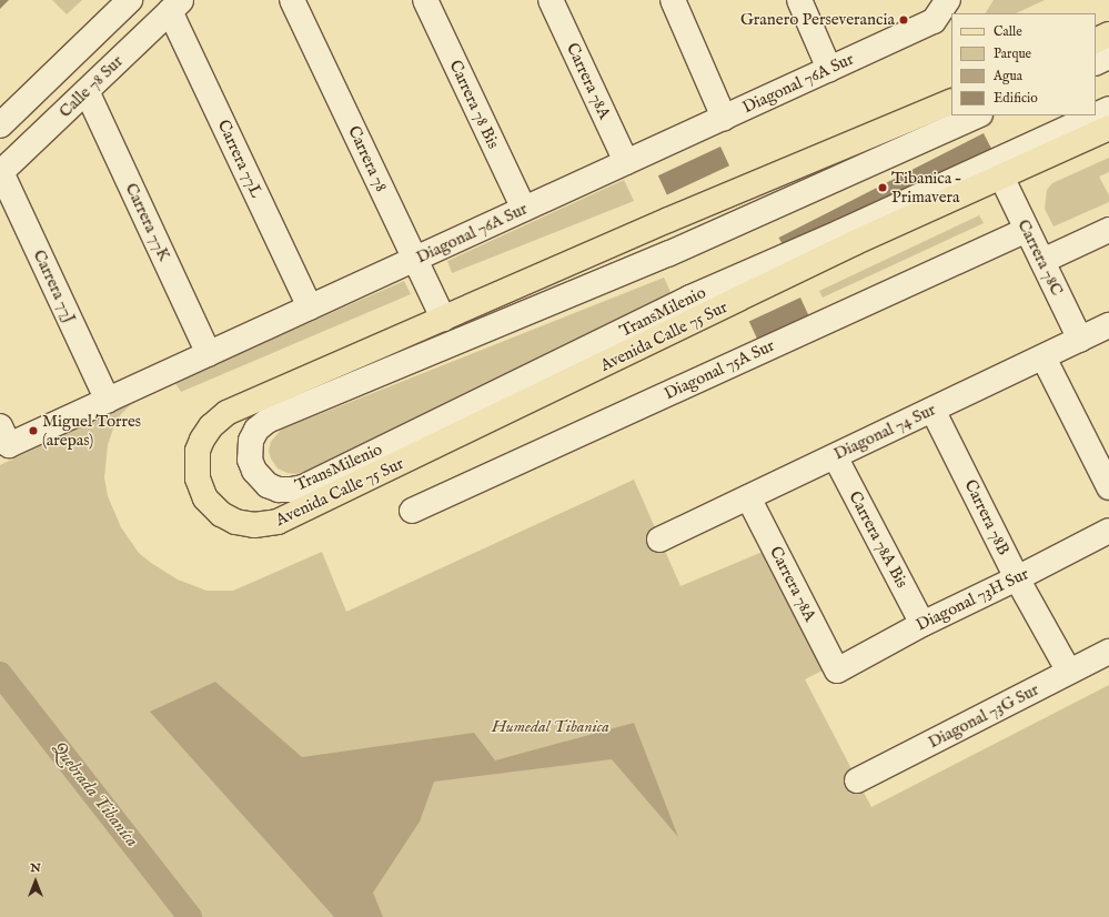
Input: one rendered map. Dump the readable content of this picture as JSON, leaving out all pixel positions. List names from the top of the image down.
{
  "streets": {
    "main road": ["Avenida Calle 75 Sur"],
    "street": [
      "Carrera 78A",
      "Diagonal 76A Sur",
      "Calle 78 Sur",
      "Carrera 78 Bis",
      "Carrera 77L",
      "Carrera 78",
      "Carrera 77K",
      "Carrera 78C",
      "Carrera 77J",
      "TransMilenio",
      "Diagonal 75A Sur",
      "Diagonal 74 Sur",
      "Carrera 78B",
      "Carrera 78A Bis",
      "Diagonal 73H Sur",
      "Diagonal 73G Sur"
    ]
  },
  "crossings": [
    ["Carrera 78A", "Diagonal 76A Sur"],
    ["Carrera 78A", "Diagonal 74 Sur"],
    ["Carrera 78A", "Diagonal 73H Sur"],
    ["Diagonal 76A Sur", "Carrera 78 Bis"],
    ["Diagonal 76A Sur", "Carrera 77L"],
    ["Diagonal 76A Sur", "Carrera 78"],
    ["Diagonal 76A Sur", "Carrera 77K"],
    ["Diagonal 76A Sur", "Carrera 77J"],
    ["Calle 78 Sur", "Carrera 77L"],
    ["Calle 78 Sur", "Carrera 77K"],
    ["Calle 78 Sur", "Carrera 77J"],
    ["Carrera 78", "Avenida Calle 75 Sur"],
    ["Carrera 78C", "Avenida Calle 75 Sur"],
    ["Carrera 78C", "Diagonal 75A Sur"],
    ["Carrera 78C", "Diagonal 74 Sur"],
    ["Diagonal 74 Sur", "Carrera 78B"],
    ["Diagonal 74 Sur", "Carrera 78A Bis"],
    ["Carrera 78B", "Diagonal 73H Sur"],
    ["Carrera 78B", "Diagonal 73G Sur"],
    ["Carrera 78A Bis", "Diagonal 73H Sur"]
  ],
  "water": ["Quebrada Tibaníca"],
  "parks": ["Humedal Tibanica"],
  "places": ["Granero Perseverancia", "Tibanica – Primavera", "Miguel Torres (arepas)"],
  "legend": [
    "Calle",
    "Parque",
    "Agua",
    "Edificio"
  ],
  "north": "top"
}
